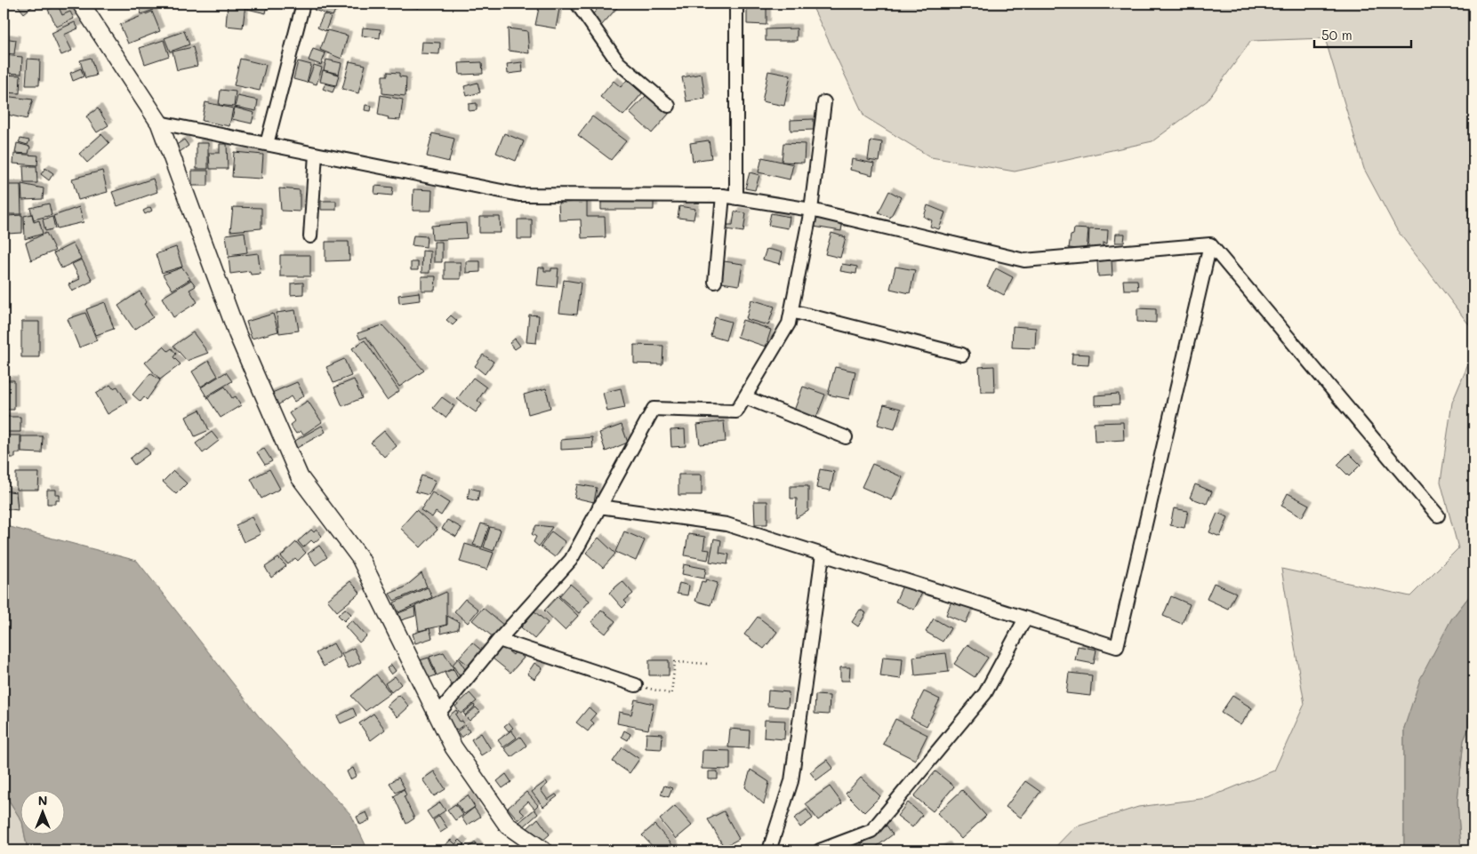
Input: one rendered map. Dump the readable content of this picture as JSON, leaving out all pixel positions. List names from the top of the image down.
{
  "scale_bar": "50 m",
  "north": "top"
}
